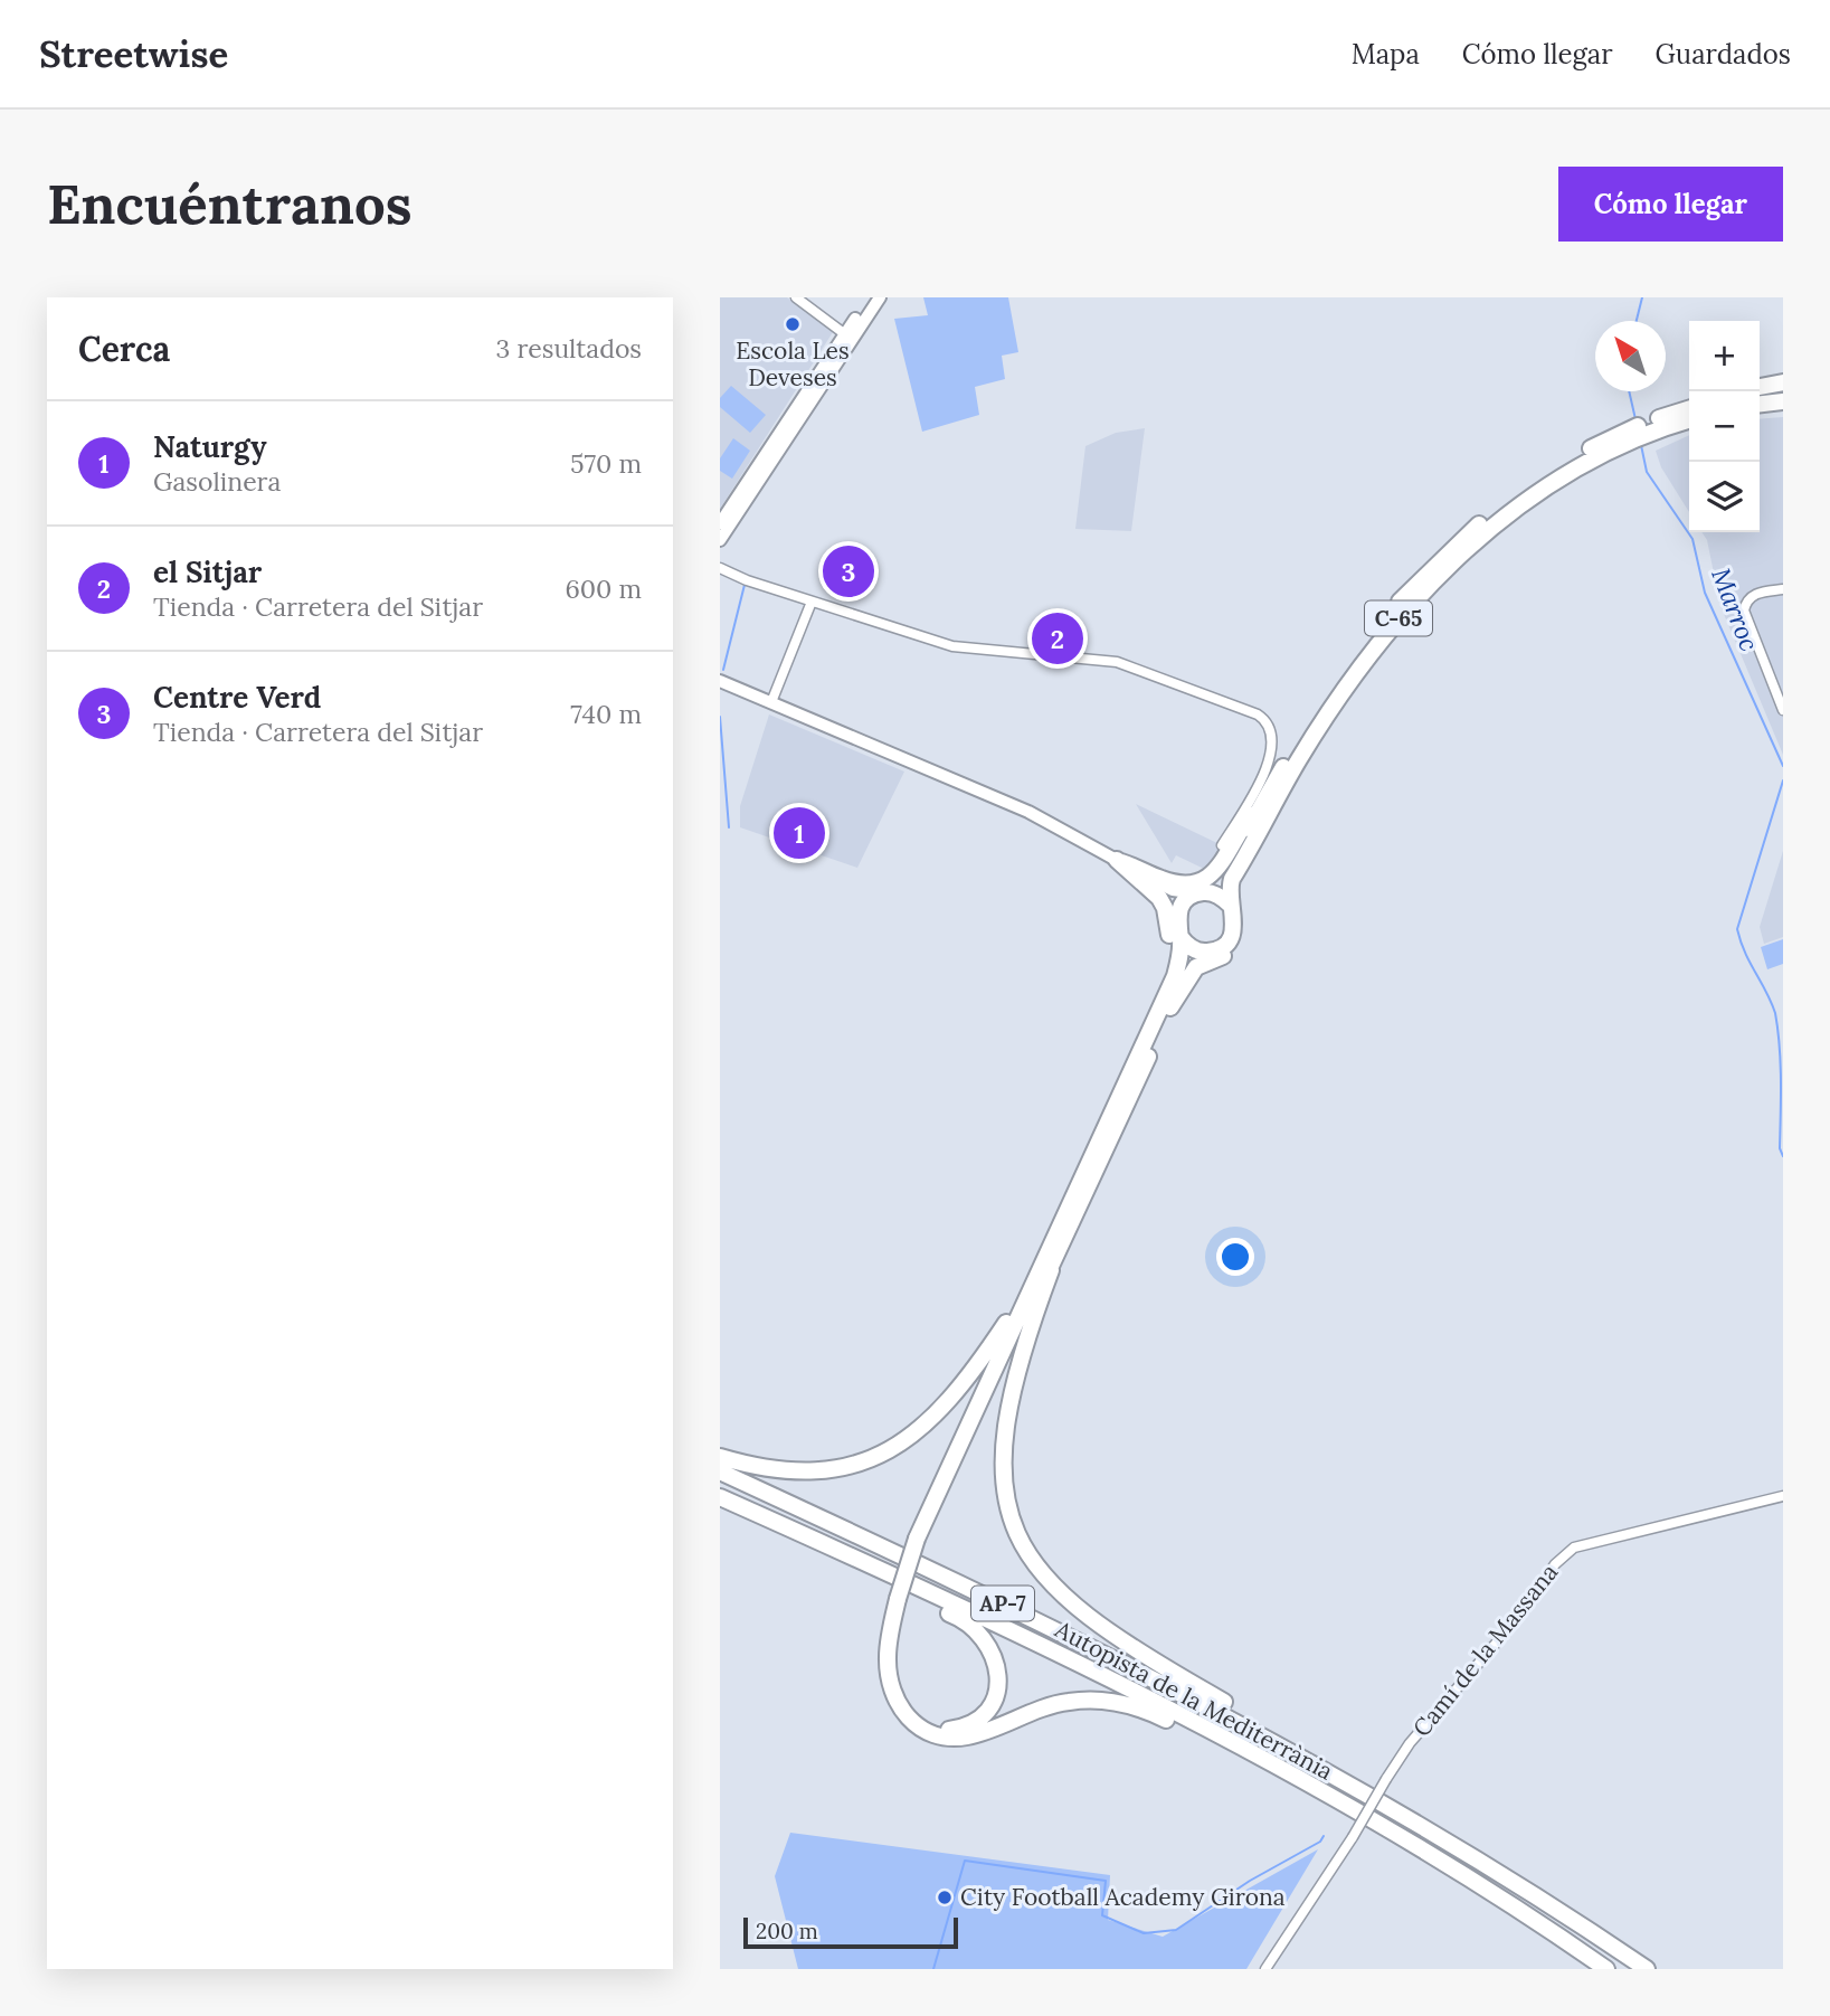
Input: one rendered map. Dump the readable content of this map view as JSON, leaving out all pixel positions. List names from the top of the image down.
{
  "streets": {
    "highway": ["C-65", "AP-7", "Autopista de la Mediterrània"],
    "street": ["Camí de la Massana"]
  },
  "water": ["Marroc"],
  "places": ["Escola Les Deveses", "City Football Academy Girona"],
  "scale_bar": "200 m",
  "north": "top left",
  "page": {
    "header": "Streetwise",
    "nav": ["Mapa", "Cómo llegar", "Guardados"],
    "buttons": "Cómo llegar",
    "title": "Encuéntranos",
    "heading": ["Cerca", "3 resultados"],
    "map_buttons": ["+", "−"],
    "list": [
      {
        "mark": "1",
        "name": "Naturgy",
        "note": "Gasolinera",
        "value": "570 m"
      },
      {
        "mark": "2",
        "name": "el Sitjar",
        "note": "Tienda · Carretera del Sitjar",
        "value": "600 m"
      },
      {
        "mark": "3",
        "name": "Centre Verd",
        "note": "Tienda · Carretera del Sitjar",
        "value": "740 m"
      }
    ],
    "pins": ["3", "2", "1"],
    "scale": "200 m"
  }
}
